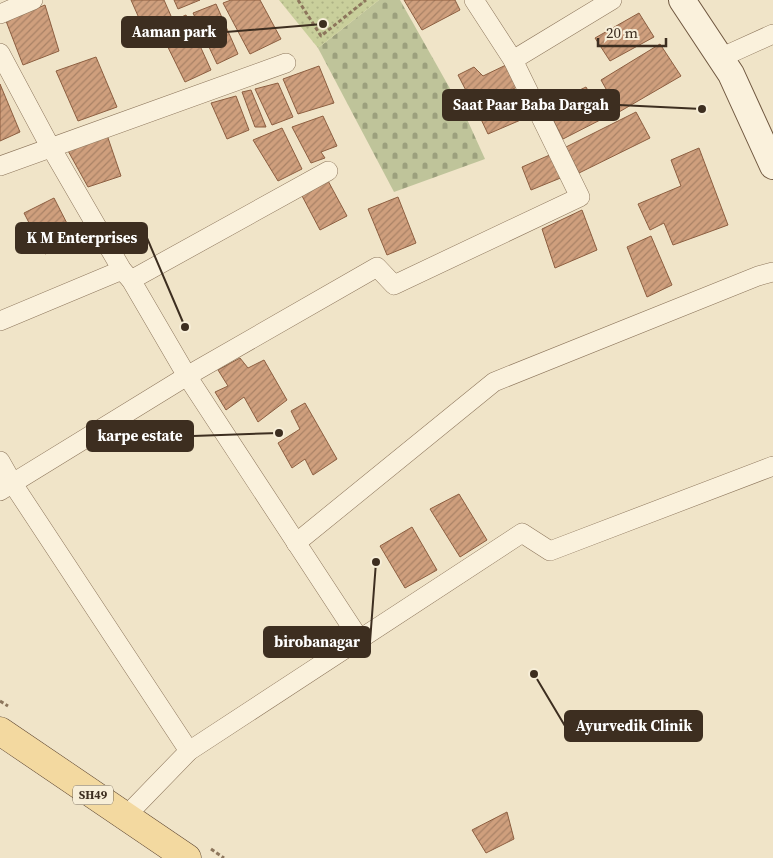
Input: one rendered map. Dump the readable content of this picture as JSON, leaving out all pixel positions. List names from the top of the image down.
{
  "streets": {
    "main road": ["SH49"]
  },
  "places": [
    "Aaman park",
    "Saat Paar Baba Dargah",
    "K M Enterprises",
    "karpe estate",
    "birobanagar",
    "Ayurvedik Clinik"
  ],
  "scale_bar": "20 m"
}
